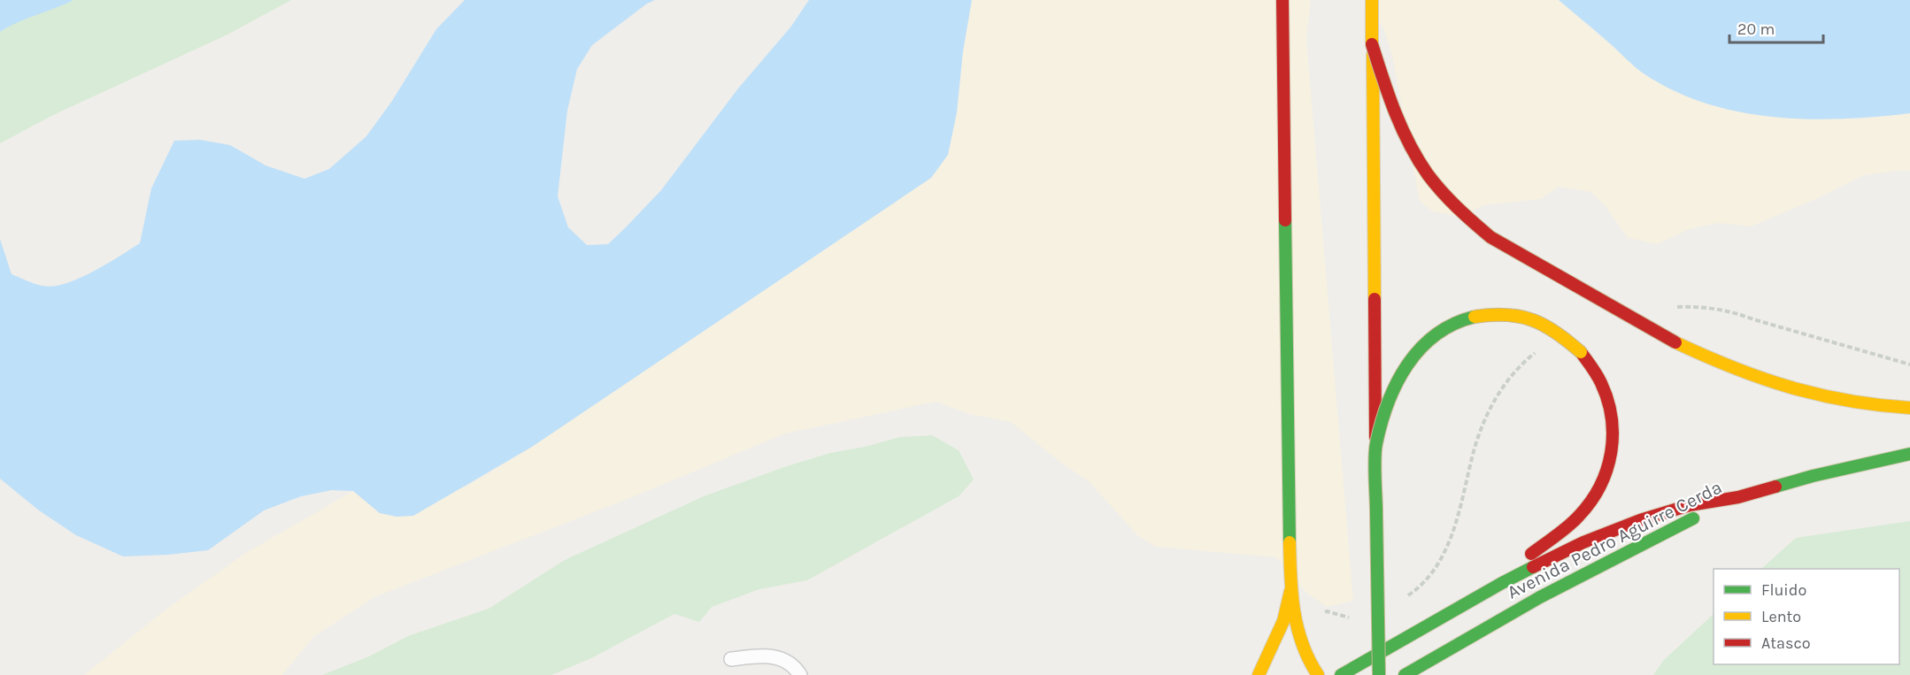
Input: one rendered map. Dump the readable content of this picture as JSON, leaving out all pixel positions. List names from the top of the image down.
{
  "streets": {
    "main road": ["Avenida Pedro Aguirre Cerda"]
  },
  "legend": ["Fluido", "Lento", "Atasco"],
  "scale_bar": "20 m"
}
